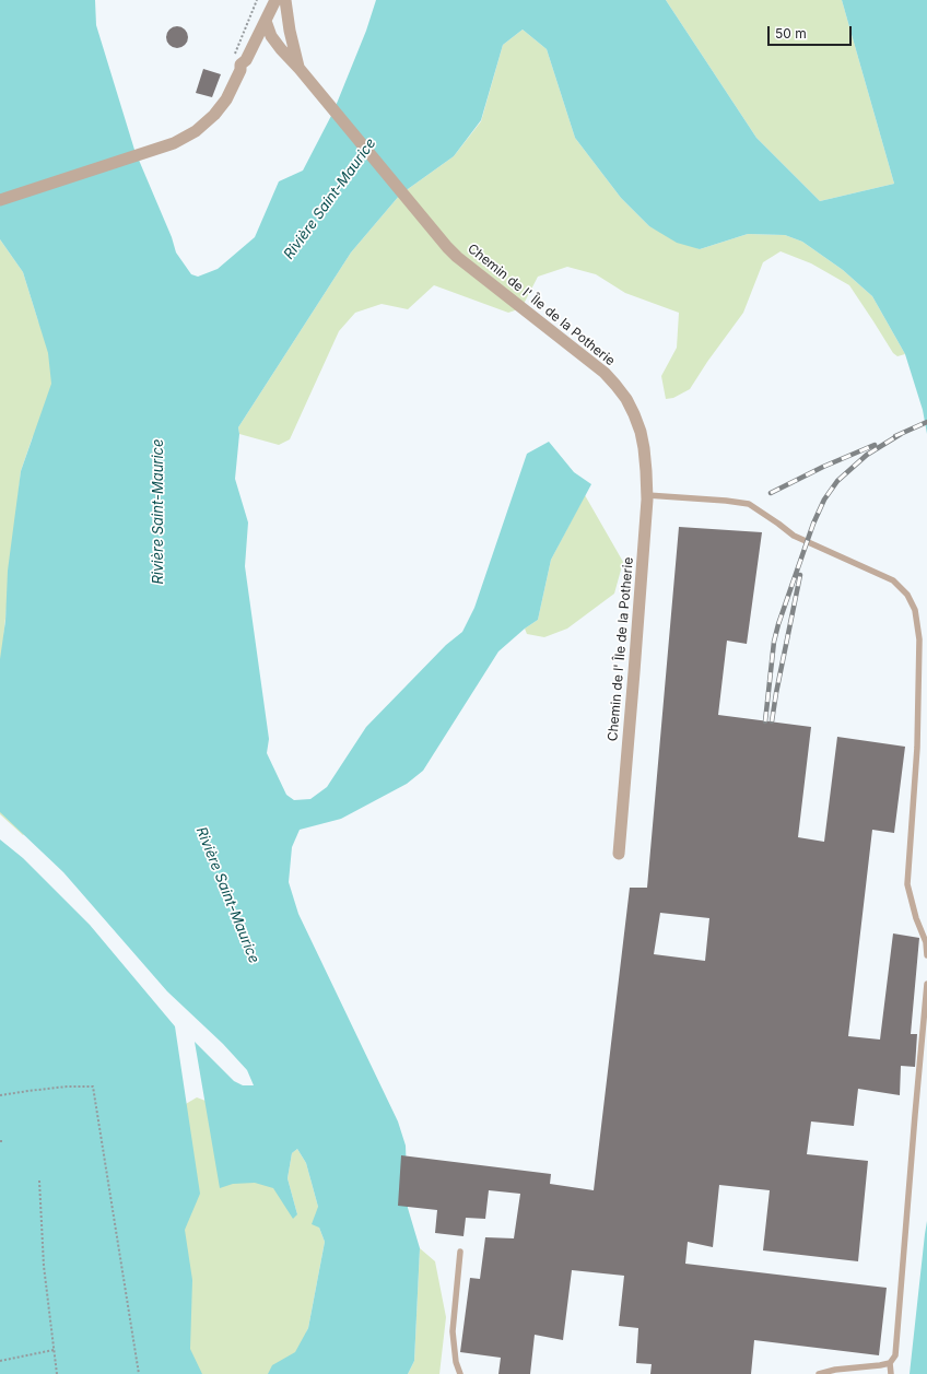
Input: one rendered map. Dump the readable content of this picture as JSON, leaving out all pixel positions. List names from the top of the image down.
{
  "streets": {
    "street": ["Chemin de l' Île de la Potherie"]
  },
  "water": ["Rivière Saint-Maurice"],
  "scale_bar": "50 m"
}
